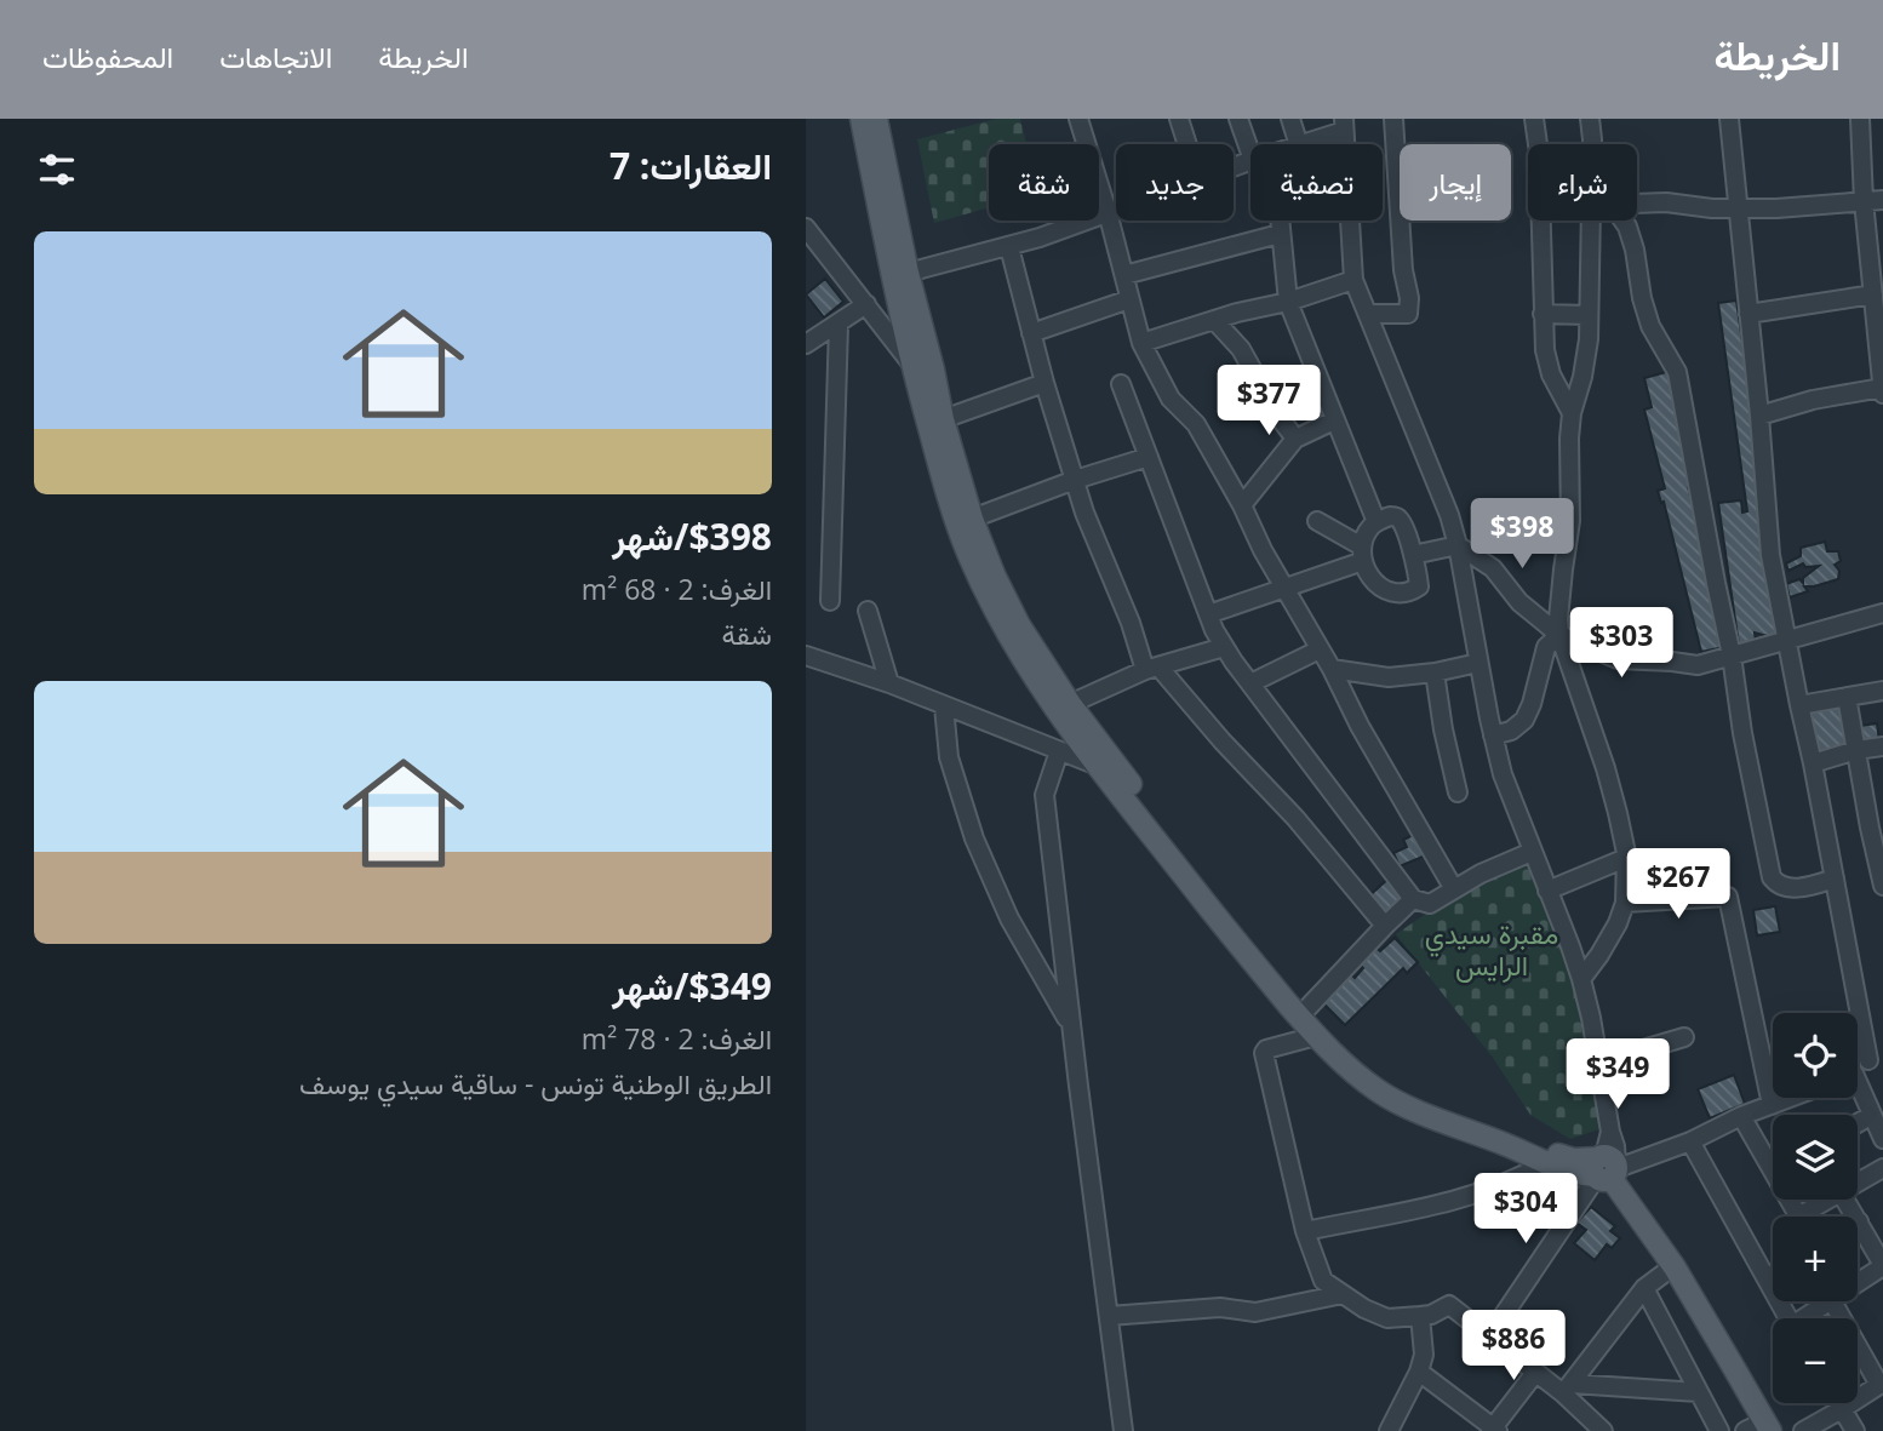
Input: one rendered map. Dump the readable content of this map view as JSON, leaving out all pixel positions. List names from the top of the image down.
{
  "parks": ["مقبرة سيدي الرايس"],
  "page": {
    "header": "الخريطة",
    "nav": ["الخريطة", "الاتجاهات", "المحفوظات"],
    "heading": "العقارات: 7",
    "chip": [
      "شراء",
      "إيجار",
      "تصفية",
      "جديد",
      "شقة"
    ],
    "list": [
      {
        "name": "$398/شهر",
        "note": "الغرف: 2 · 68 m² · شقة"
      },
      {
        "name": "$349/شهر",
        "note": "الغرف: 2 · 78 m² · الطريق الوطنية تونس - ساقية سيدي يوسف"
      }
    ],
    "price": [
      "$377",
      "$398",
      "$303",
      "$267",
      "$349",
      "$304",
      "$886"
    ],
    "map_buttons": ["+", "−"]
  }
}
